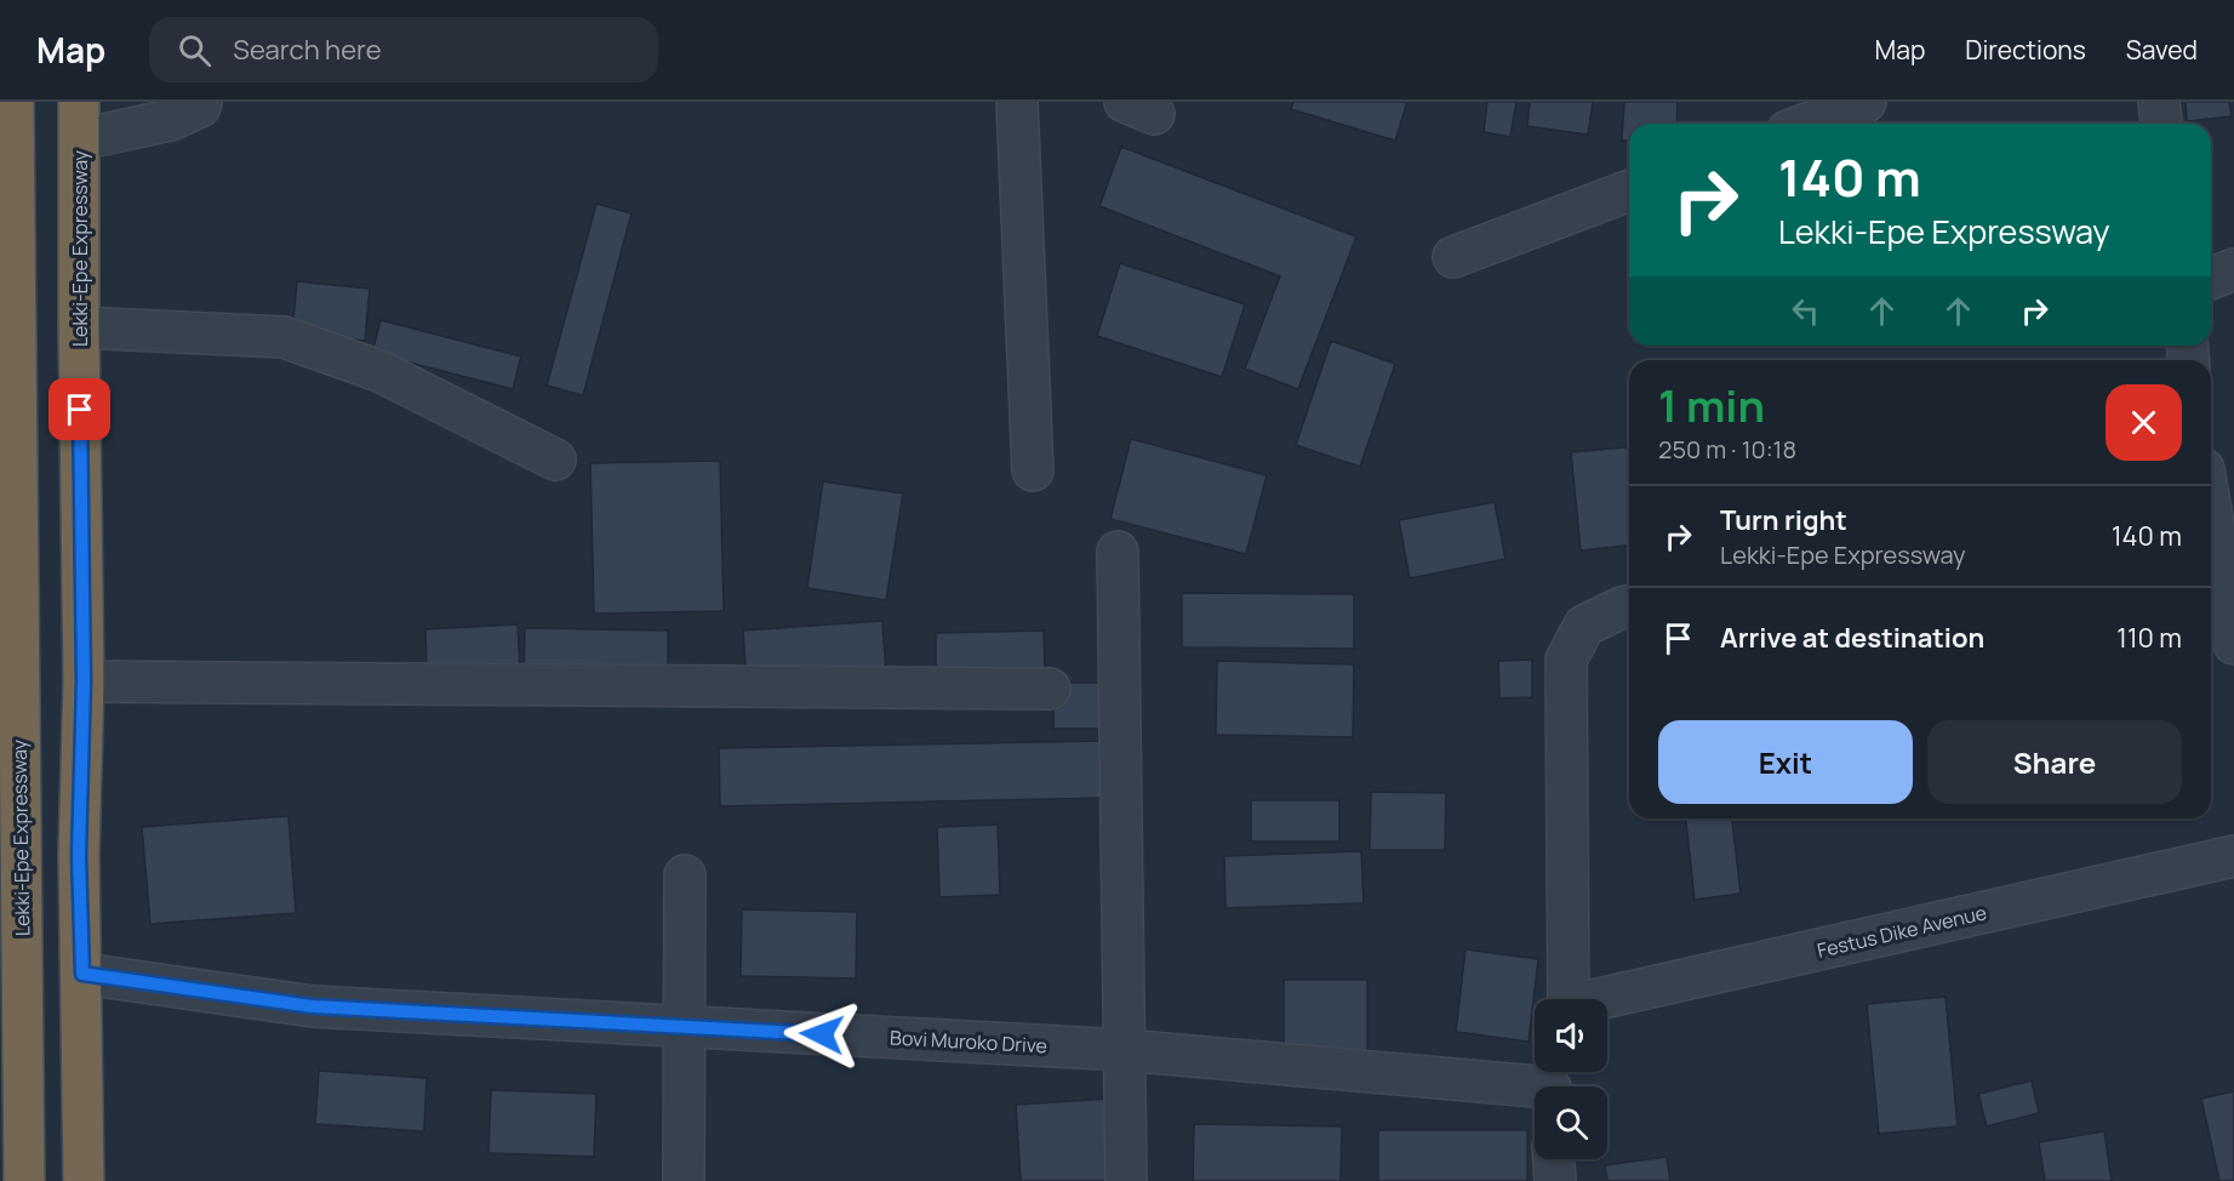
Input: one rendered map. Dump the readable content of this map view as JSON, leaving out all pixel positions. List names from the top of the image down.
{
  "streets": {
    "highway": ["Lekki-Epe Expressway"],
    "street": ["Festus Dike Avenue", "Bovi Muroko Drive"]
  },
  "crossings": [
    ["Lekki-Epe Expressway", "Bovi Muroko Drive"]
  ],
  "page": {
    "header": "Map",
    "search": "Search here",
    "nav": ["Map", "Directions", "Saved"],
    "turn": ["140 m", "Lekki-Epe Expressway"],
    "heading": ["1 min", "250 m · 10:18"],
    "list": [
      {
        "name": "Turn right",
        "note": "Lekki-Epe Expressway",
        "value": "140 m"
      },
      {
        "name": "Arrive at destination",
        "value": "110 m"
      }
    ],
    "buttons": ["Exit", "Share"]
  }
}
